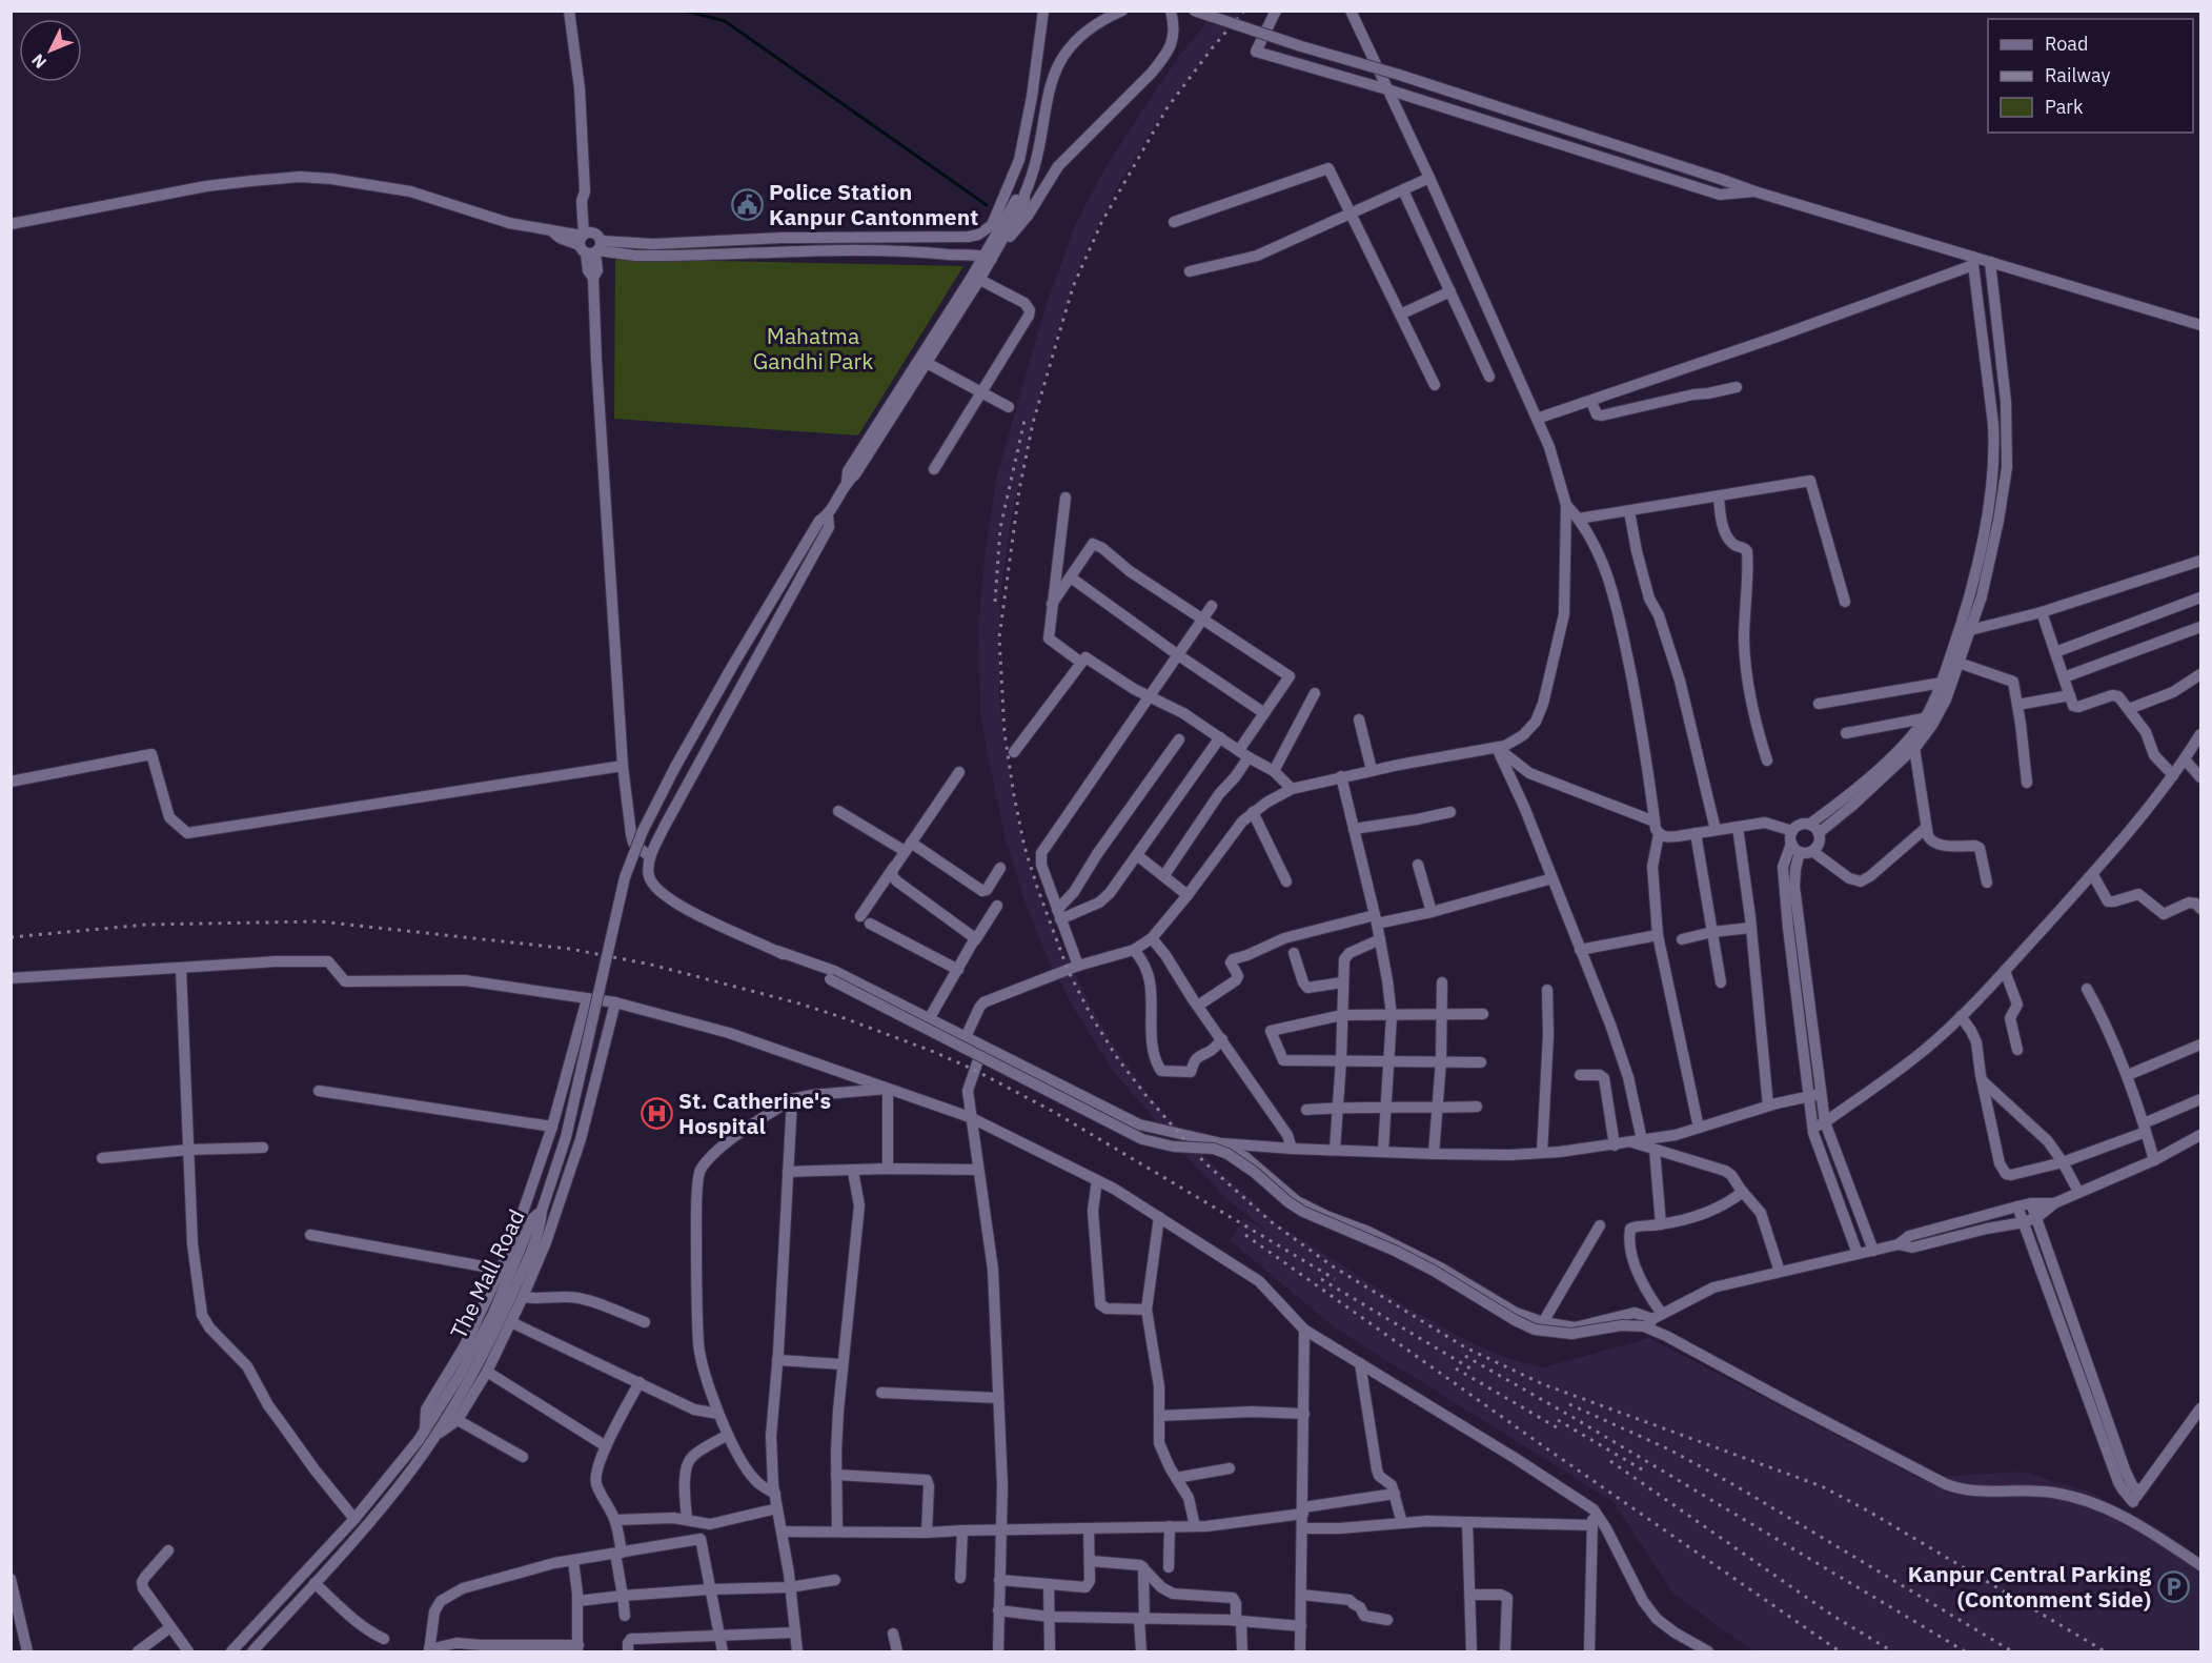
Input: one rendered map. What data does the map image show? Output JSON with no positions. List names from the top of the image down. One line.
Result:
{"streets":{"street":["The Mall Road"]},"parks":["Mahatma Gandhi Park"],"places":{"public building":["Police Station Kanpur Cantonment"],"hospital":["St. Catherine's Hospital"],"parking":["Kanpur Central Parking (Contonment Side)"]},"legend":["Road","Railway","Park"],"north":"bottom left"}
